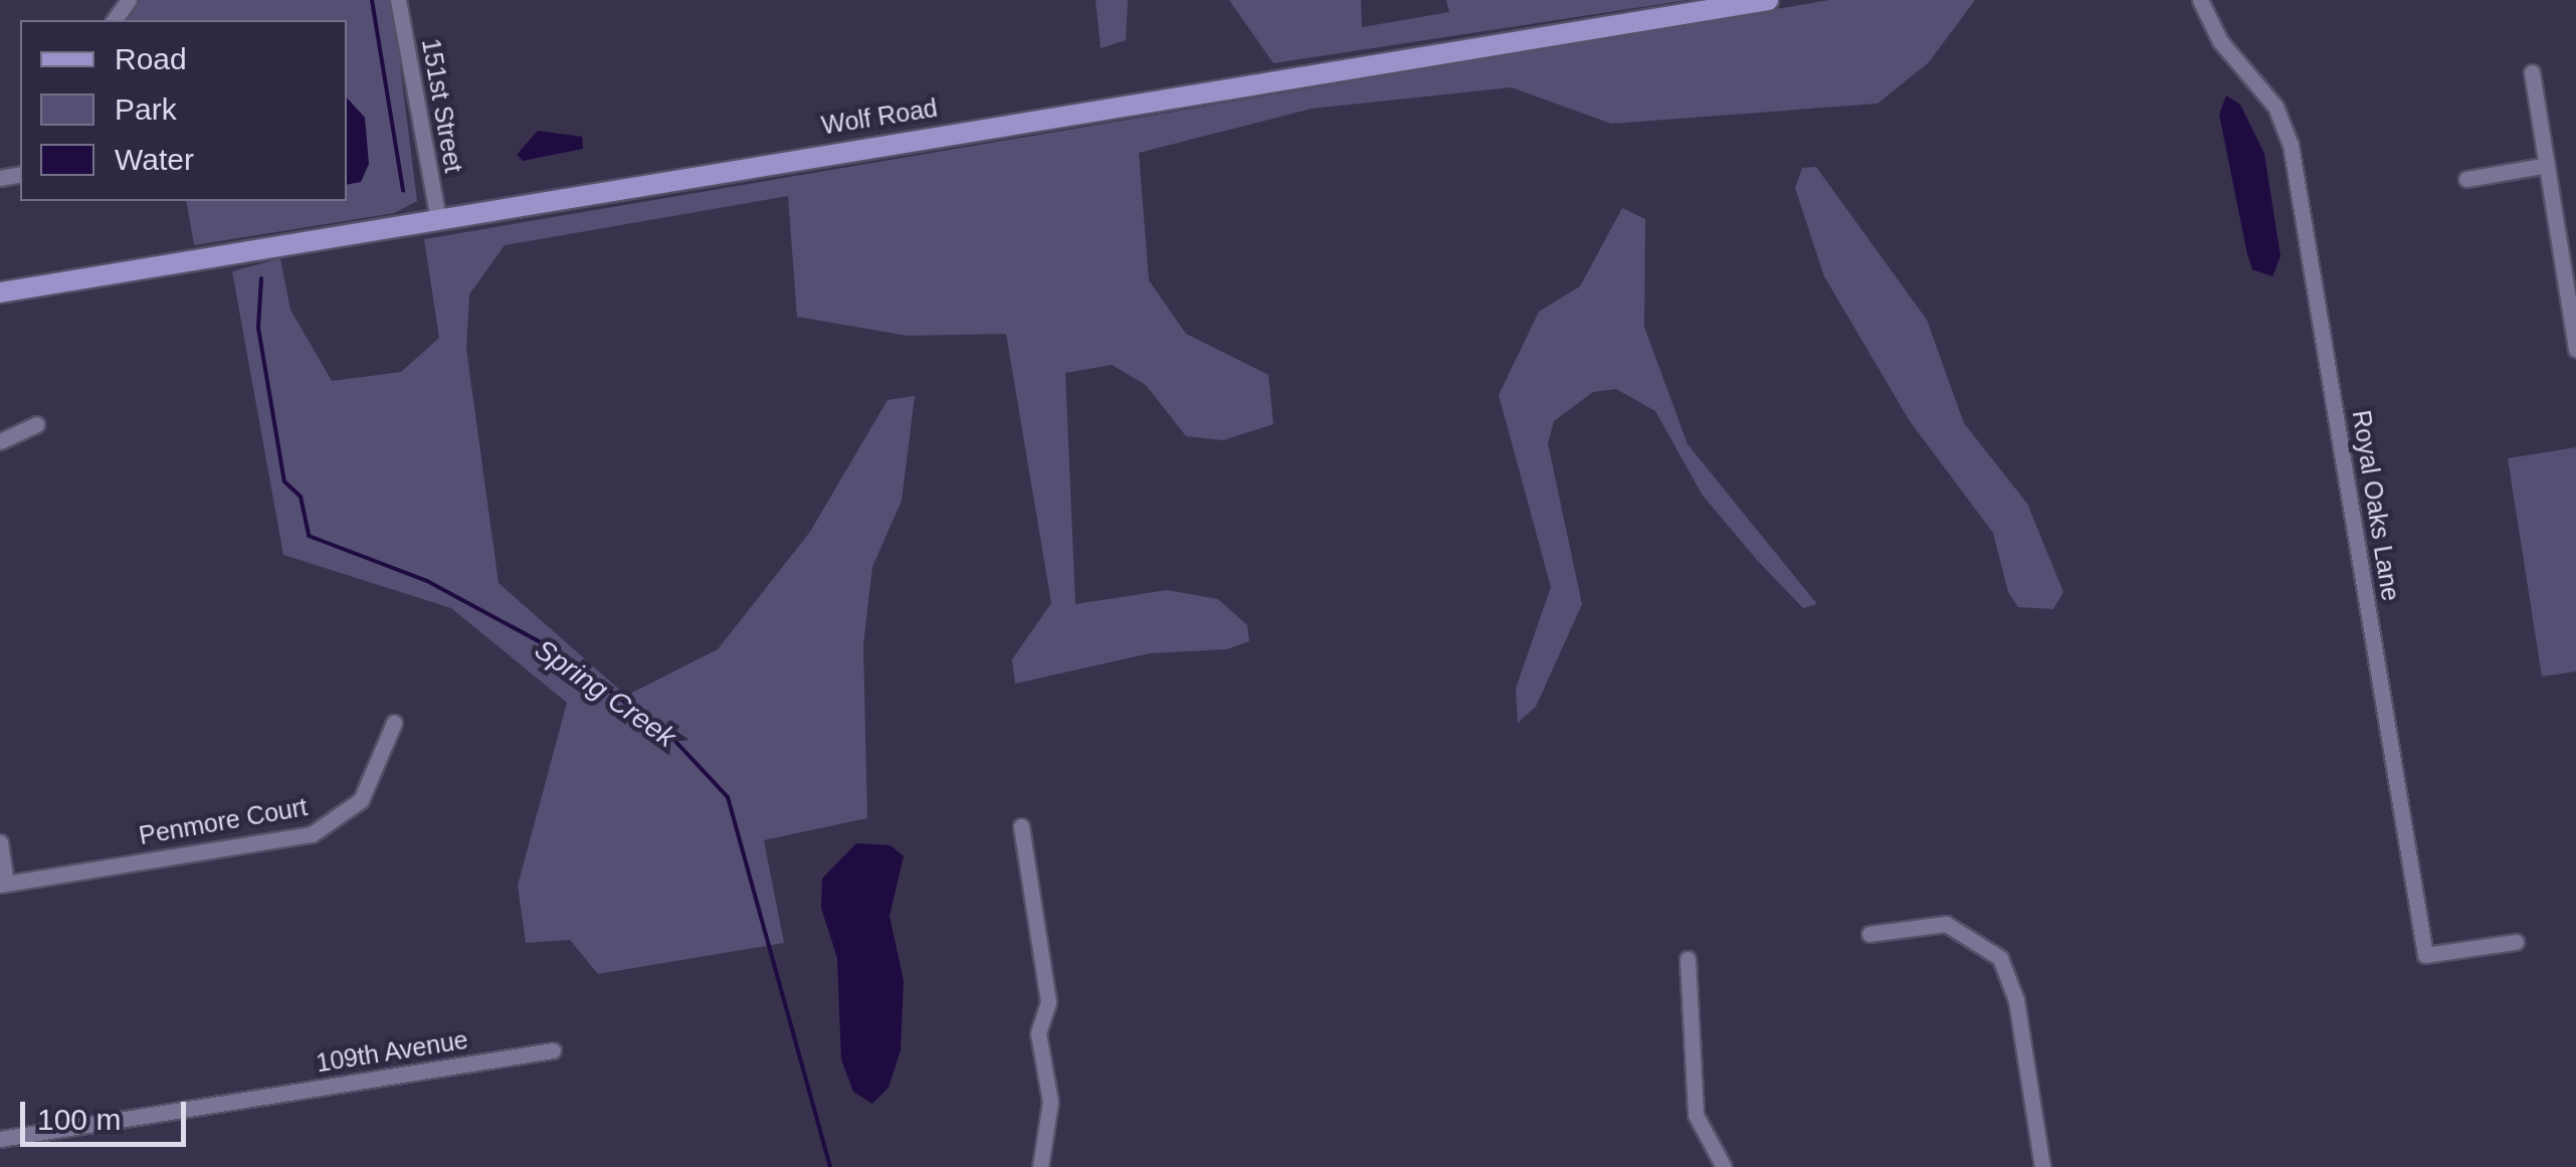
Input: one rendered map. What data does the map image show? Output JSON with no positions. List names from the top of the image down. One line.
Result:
{"streets":{"main road":["Wolf Road"],"street":["151st Street","Royal Oaks Lane","Penmore Court","109th Avenue"]},"crossings":[["151st Street","Wolf Road"]],"water":["Spring Creek"],"legend":["Road","Park","Water"],"scale_bar":"100 m"}
